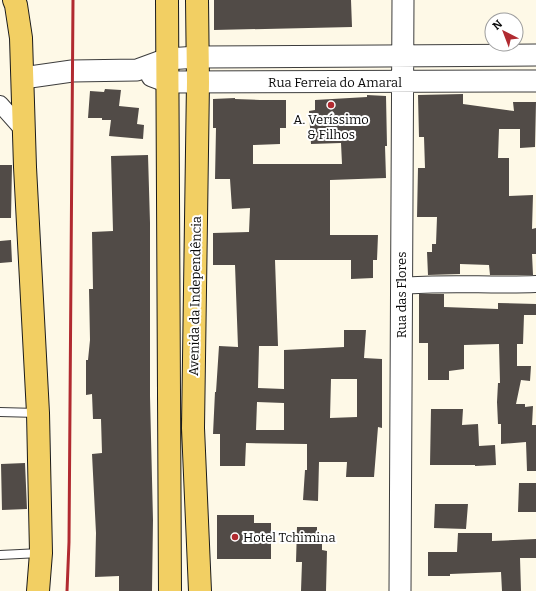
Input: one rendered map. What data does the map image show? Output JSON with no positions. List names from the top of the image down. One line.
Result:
{"streets":{"main road":["Avenida da Independência"],"street":["Rua Ferreia do Amaral","Rua das Flores"]},"crossings":[["Rua Ferreia do Amaral","Rua das Flores"],["Rua Ferreia do Amaral","Avenida da Independência"]],"places":["A. Veríssimo & Filhos","Hotel Tchimina"],"north":"top left"}
